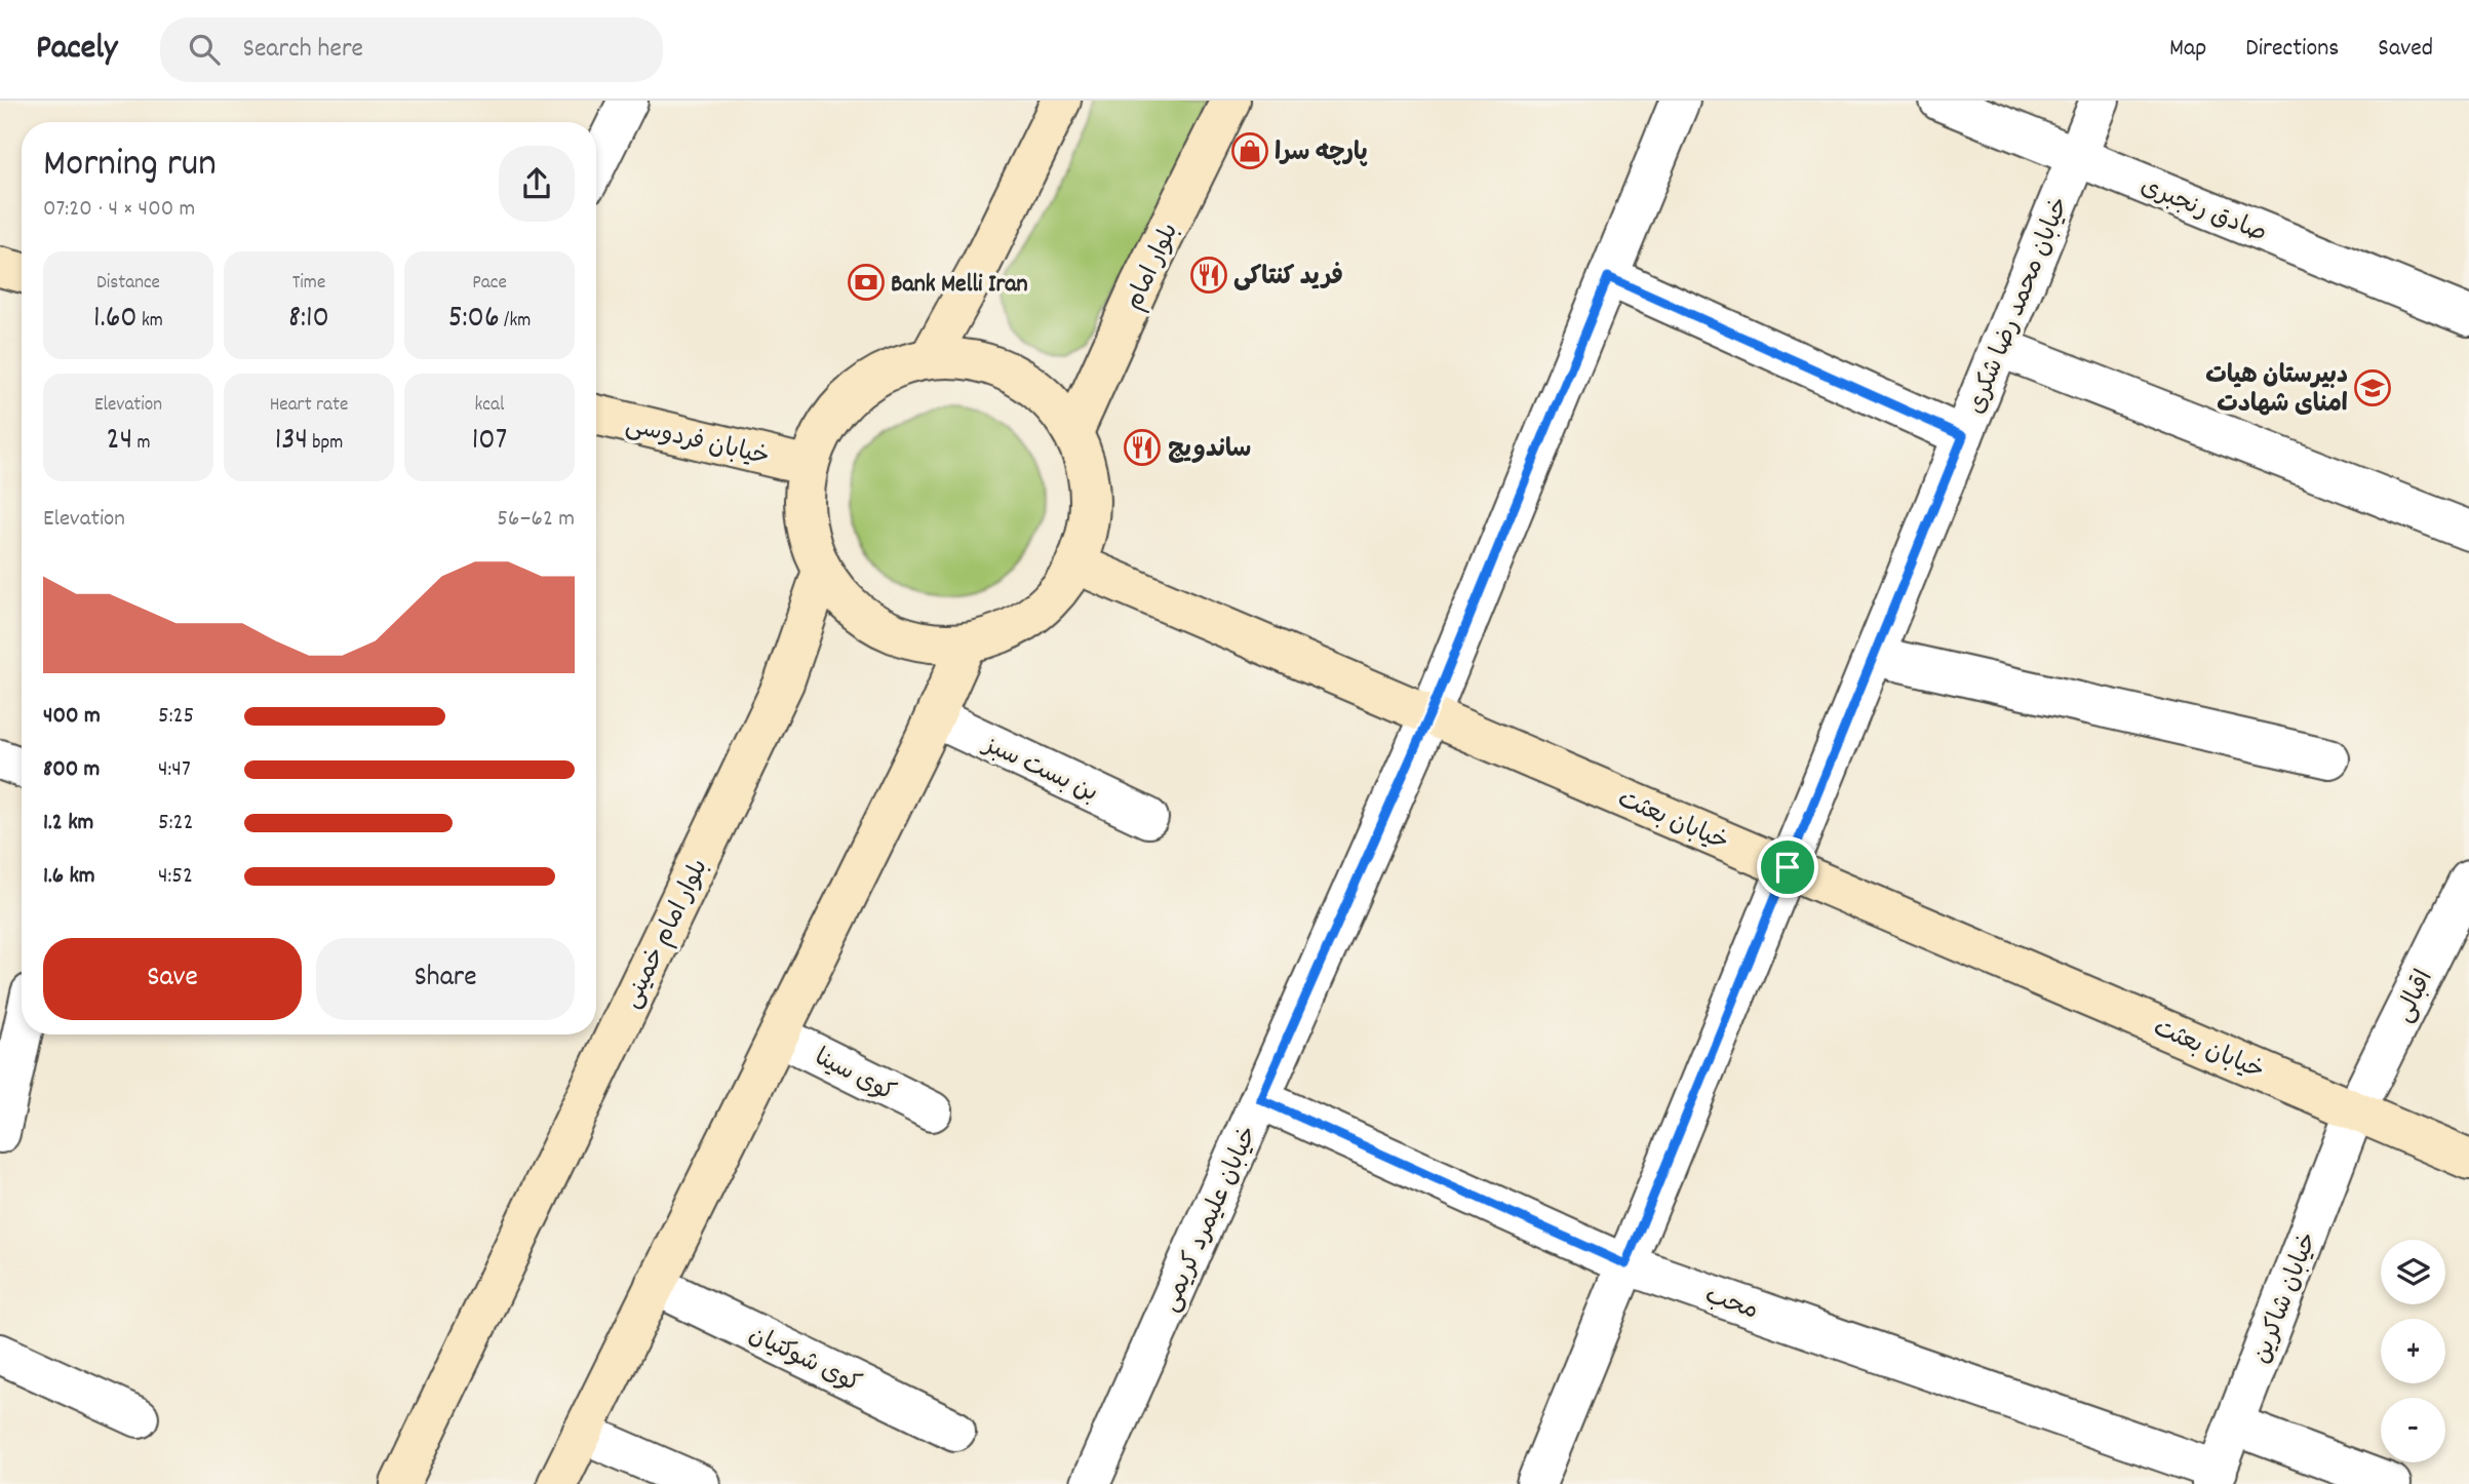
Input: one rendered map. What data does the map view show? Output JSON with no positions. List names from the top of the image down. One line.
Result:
{"streets":{"main road":["بلوار امام","خیابان فردوسی","خیابان بعثت","بلوار امام خمینی"],"street":["صادق رنجبری","خیابان محمد رضا شکری","بن بست سبز","اقبالی","کوی سینا","خیابان علیمرد کریمی","خیابان شاکرین","محب","کوی شوکتیان"]},"crossings":[["صادق رنجبری","خیابان محمد رضا شکری"],["خیابان محمد رضا شکری","خیابان بعثت"],["خیابان محمد رضا شکری","محب"],["خیابان بعثت","اقبالی"],["خیابان بعثت","خیابان علیمرد کریمی"],["خیابان بعثت","خیابان شاکرین"],["اقبالی","خیابان شاکرین"],["خیابان علیمرد کریمی","محب"],["خیابان شاکرین","محب"]],"places":{"shop":["پارچه سرا"],"restaurant":["فرید کنتاکی","ساندویچ"],"bank":["Bank Melli Iran"],"school or university":["دبیرستان هیات امنای شهادت"]},"page":{"header":"Pacely","search":"Search here","nav":["Map","Directions","Saved"],"heading":["Morning run","07:20 · 4 × 400 m"],"stats":[["Distance","1.60 km"],["Time","8:10"],["Pace","5:06 /km"],["Elevation","24 m"],["Heart rate","134 bpm"],["kcal","107"]],"chart":["Elevation","56–62 m"],"list":[{"name":"400 m","note":"5:25"},{"name":"800 m","note":"4:47"},{"name":"1.2 km","note":"5:22"},{"name":"1.6 km","note":"4:52"}],"buttons":["Save","Share"],"map_buttons":["+","−"]}}
